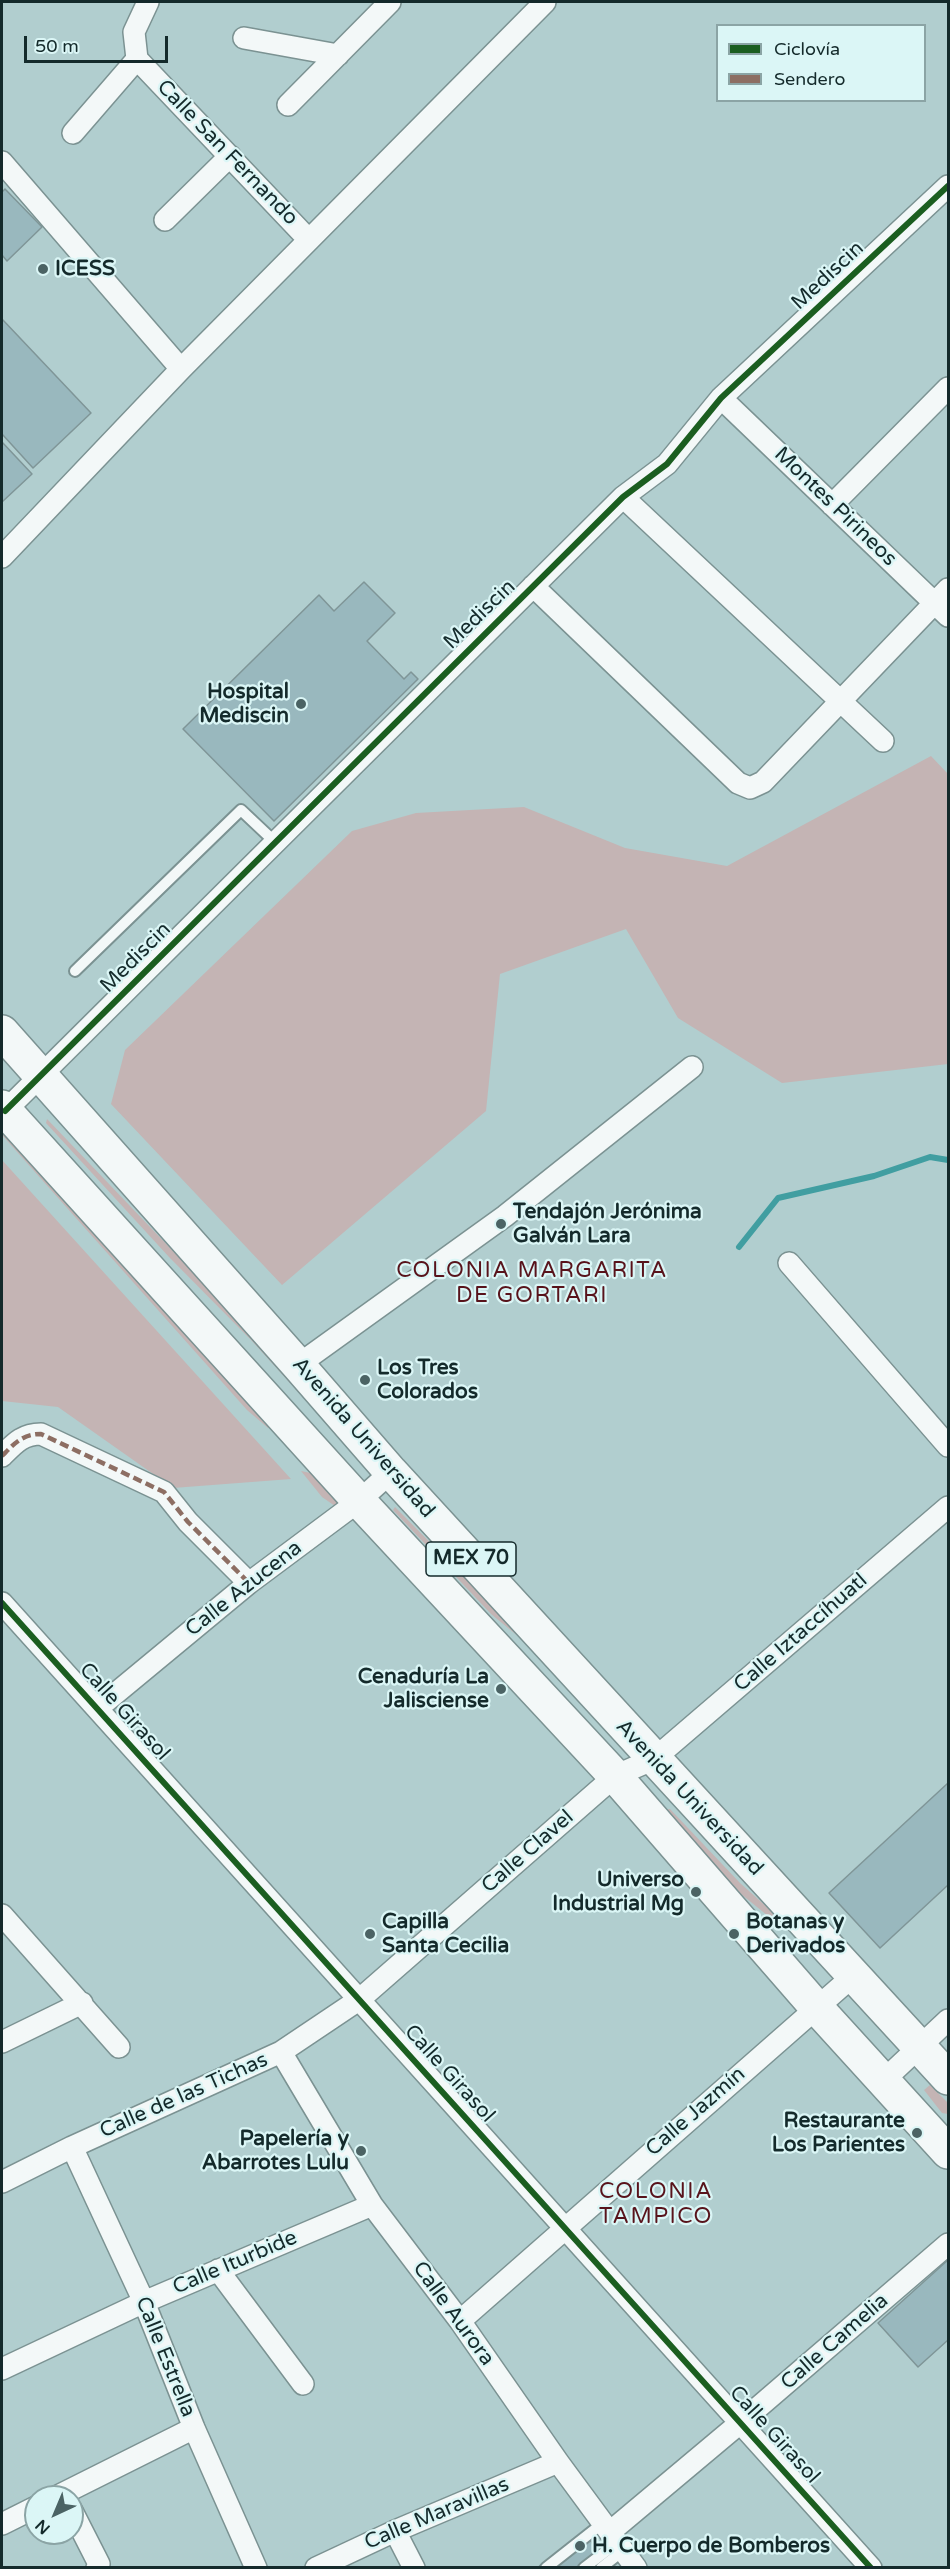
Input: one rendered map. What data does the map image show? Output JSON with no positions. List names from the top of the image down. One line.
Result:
{"streets":{"main road":["Avenida Universidad","MEX 70"],"street":["Calle San Fernando","Mediscin","Montes Pirineos","Calle Azucena","Calle Iztaccíhuatl","Calle Girasol","Calle Clavel","Calle de las Tichas","Calle Jazmín","Calle Iturbide","Calle Aurora","Calle Camelia","Calle Estrella","Calle Maravillas"]},"crossings":[["Mediscin","Montes Pirineos"],["Mediscin","Avenida Universidad"],["Avenida Universidad","Calle Azucena"],["Avenida Universidad","Calle Iztaccíhuatl"],["Avenida Universidad","Calle Clavel"],["Avenida Universidad","Calle Jazmín"],["Calle Azucena","Calle Girasol"],["Calle Iztaccíhuatl","Calle Clavel"],["Calle Girasol","Calle Clavel"],["Calle Girasol","Calle de las Tichas"],["Calle Girasol","Calle Jazmín"],["Calle Girasol","Calle Camelia"],["Calle Clavel","Calle de las Tichas"],["Calle de las Tichas","Calle Aurora"],["Calle de las Tichas","Calle Estrella"],["Calle Jazmín","Calle Aurora"],["Calle Iturbide","Calle Aurora"],["Calle Iturbide","Calle Estrella"],["Calle Aurora","Calle Camelia"],["Calle Aurora","Calle Maravillas"]],"districts":["COLONIA MARGARITA DE GORTARI","COLONIA TAMPICO"],"places":["ICESS","Hospital Mediscin","Tendajón Jerónima Galván Lara","Los Tres Colorados","Cenaduría La Jalisciense","Universo Industrial Mg","Capilla Santa Cecilia","Botanas y Derivados","Restaurante Los Parientes","Papelería y Abarrotes Lulu","H. Cuerpo de Bomberos"],"legend":["Ciclovía","Sendero"],"scale_bar":"50 m","north":"bottom left"}
